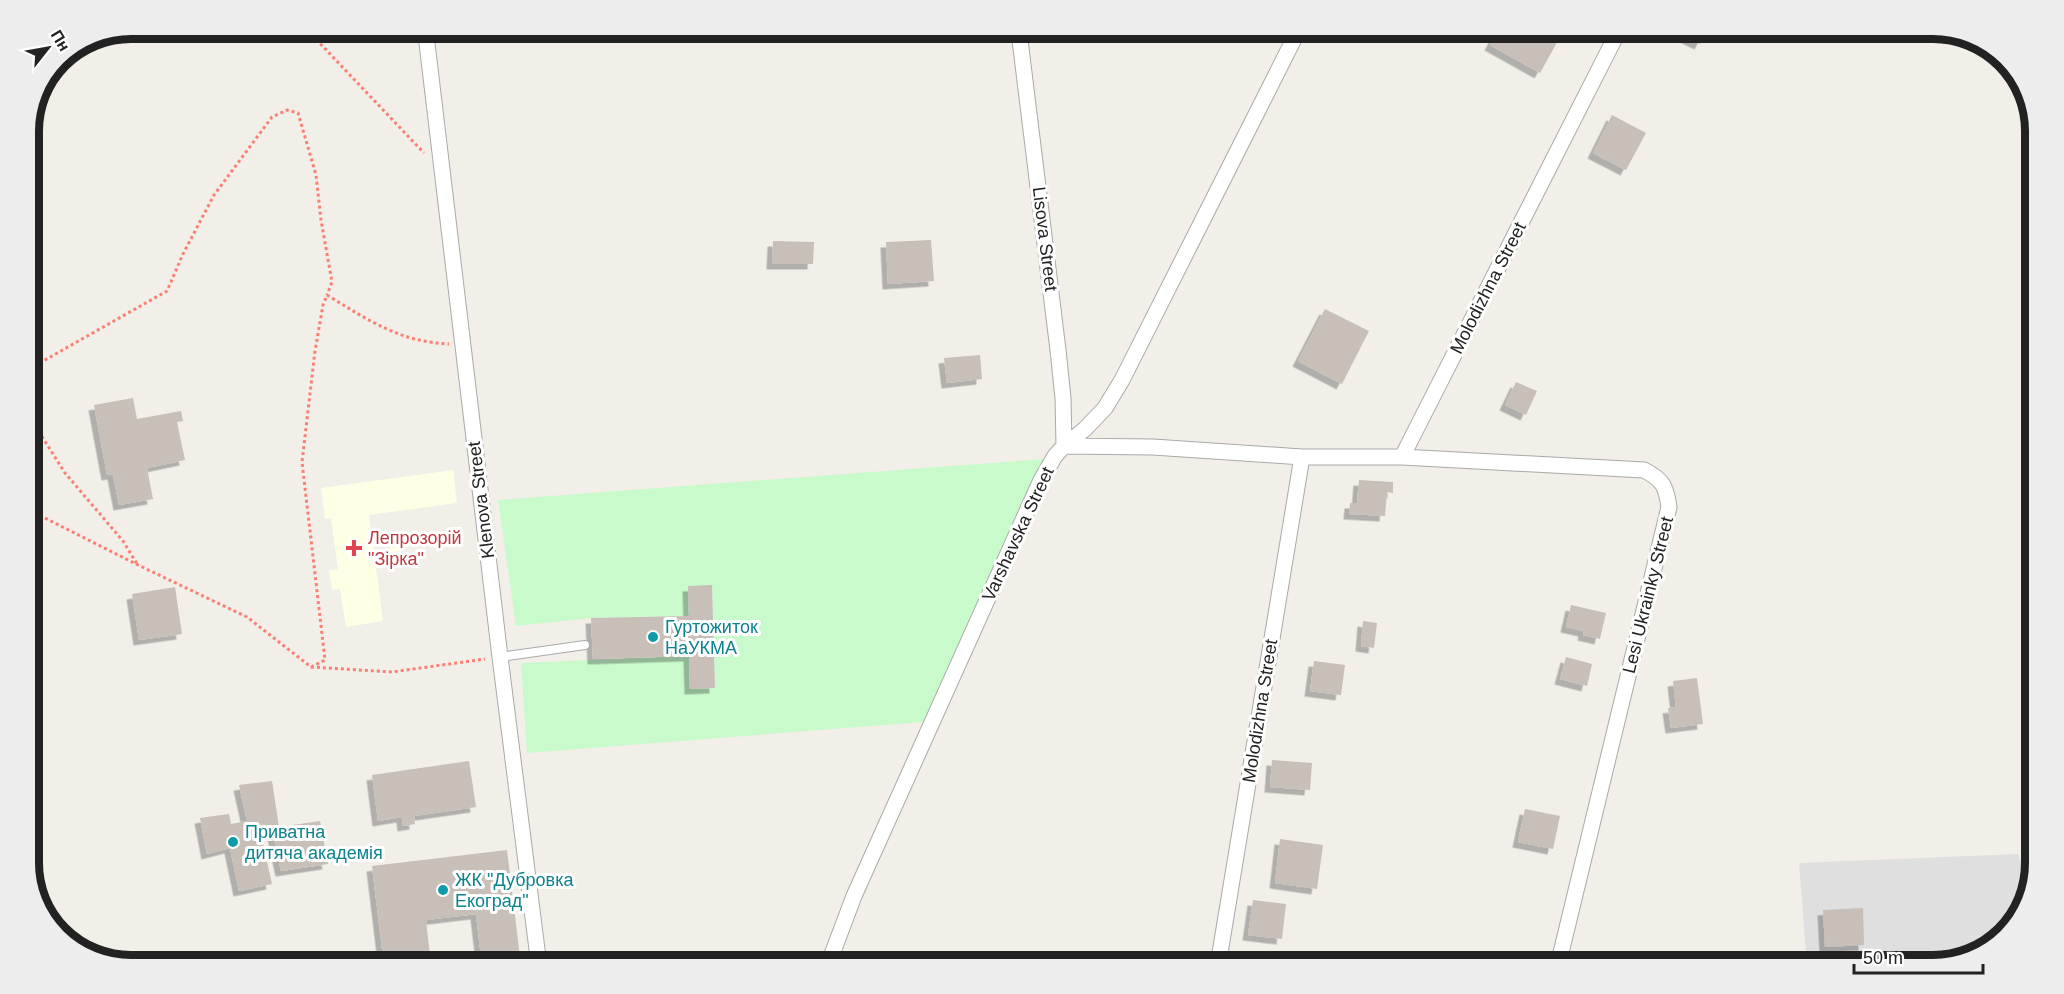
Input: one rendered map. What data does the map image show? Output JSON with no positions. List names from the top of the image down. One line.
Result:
{"streets":{"street":["Lisova Street","Molodizhna Street","Klenova Street","Varshavska Street","Lesi Ukrainky Street"]},"crossings":[["Lisova Street","Varshavska Street"],["Molodizhna Street","Lesi Ukrainky Street"]],"places":{"health":["Лепрозорій \"Зірка\""],"other":["Гуртожиток НаУКМА","Приватна дитяча академiя","ЖК \"Дубровка Екоград\""]},"scale_bar":"50 m","north":"top right"}
